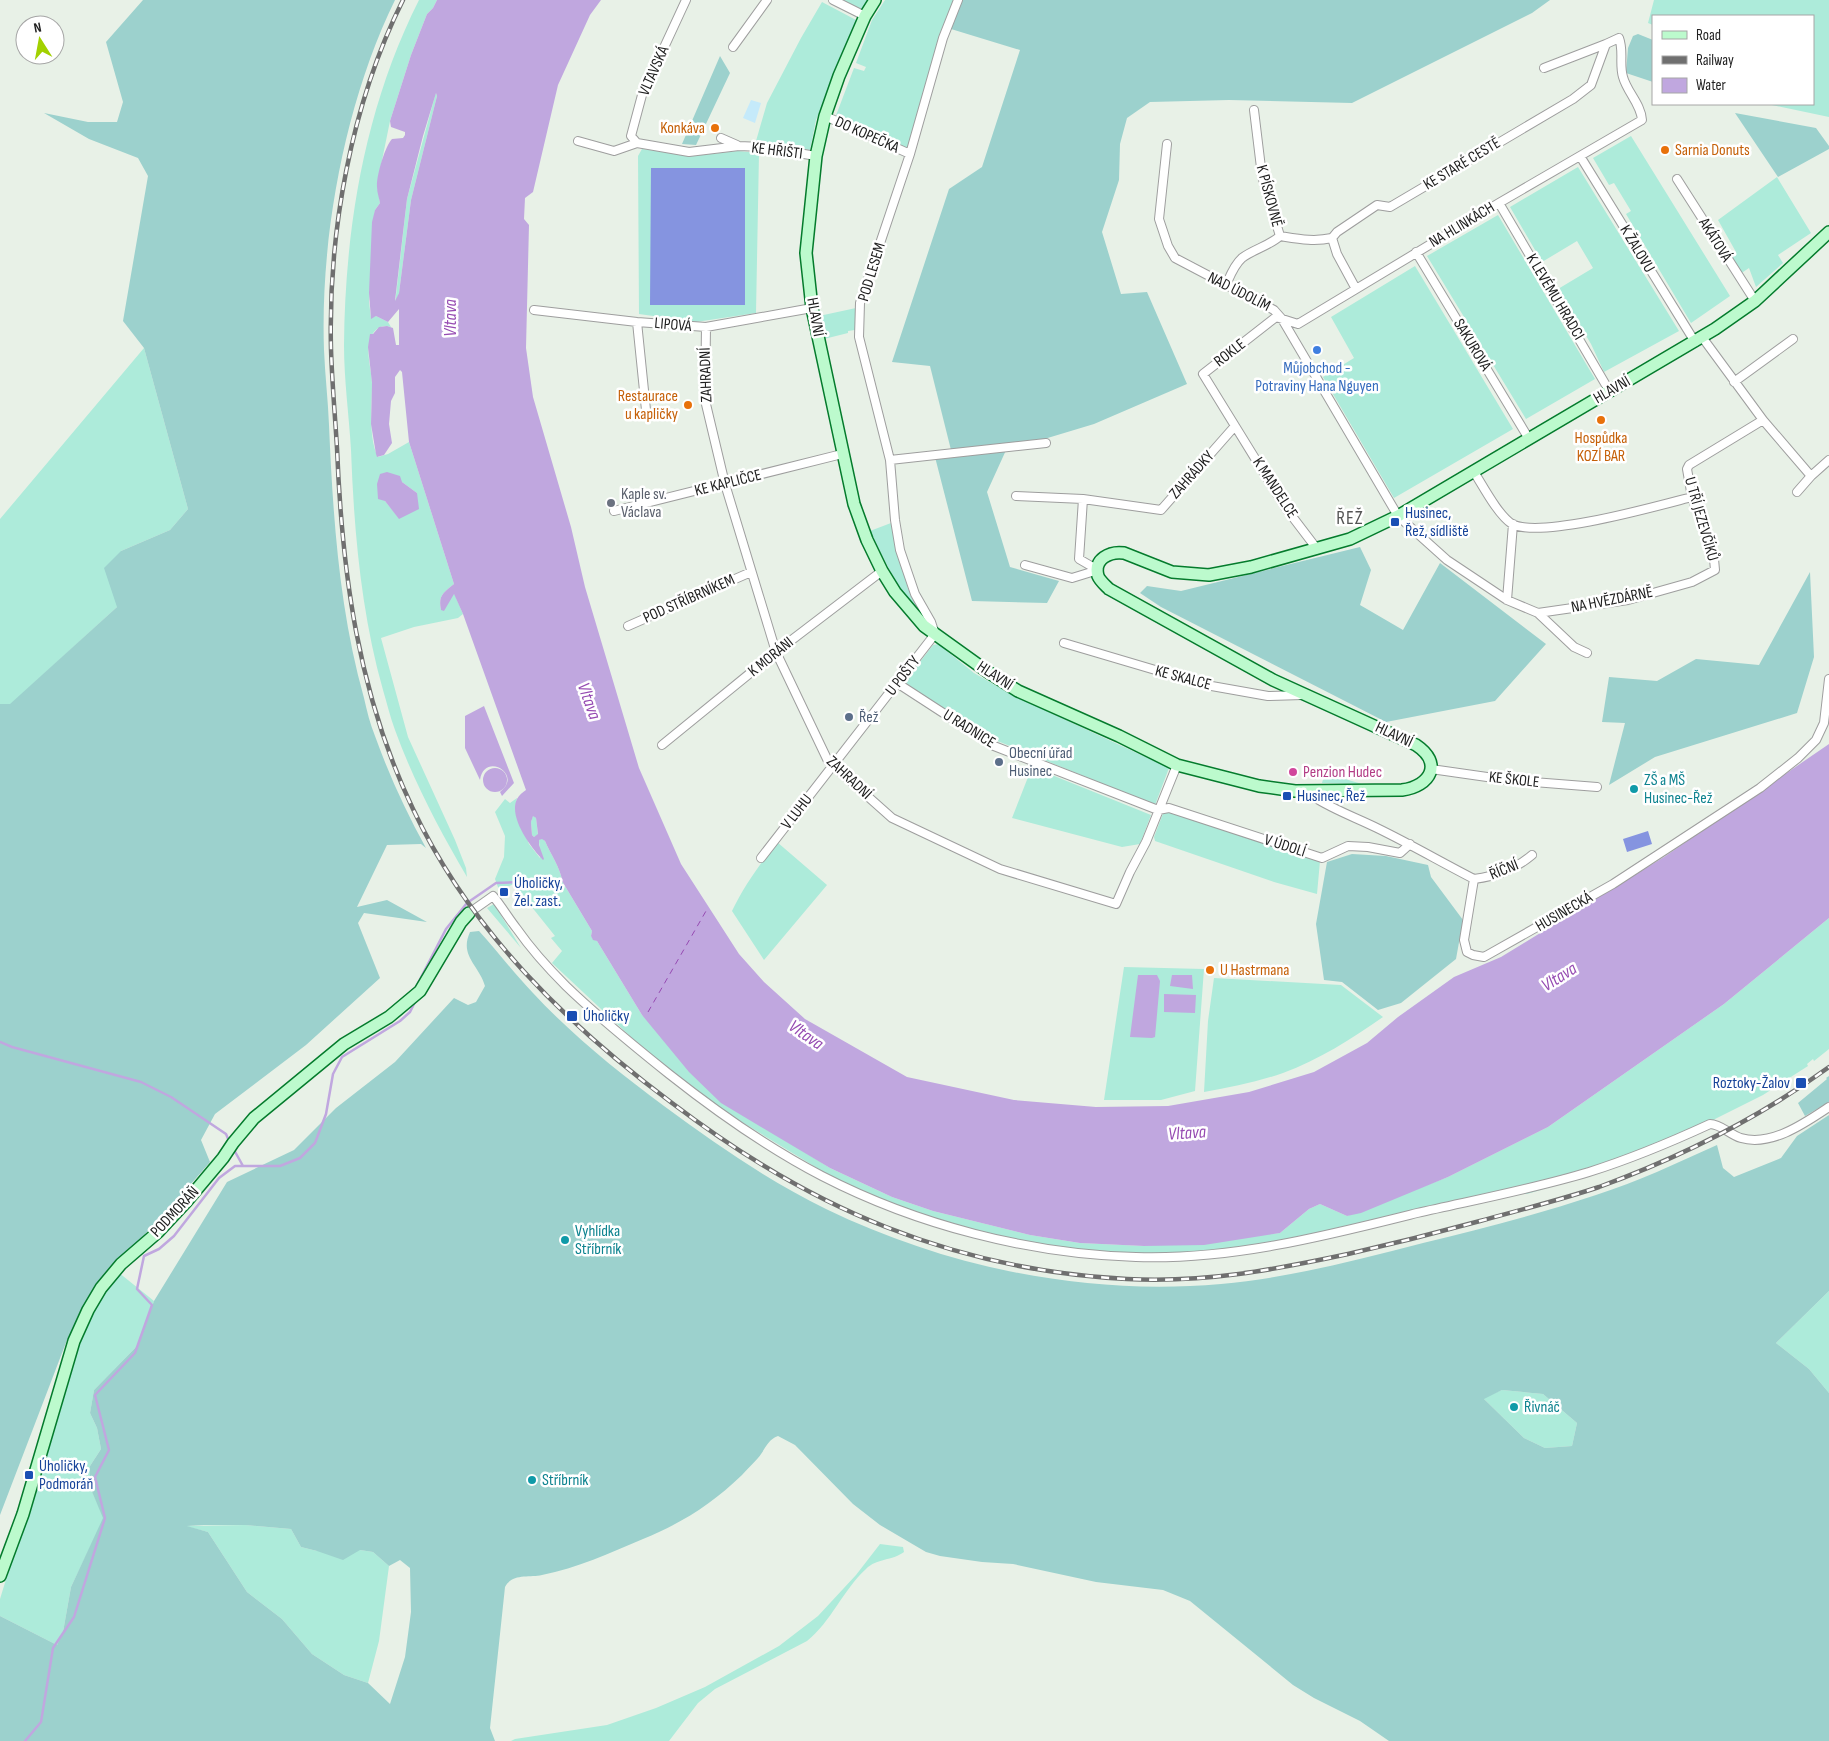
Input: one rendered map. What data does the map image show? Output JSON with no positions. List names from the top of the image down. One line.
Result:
{"streets":{"street":["VLTAVSKÁ","DO KOPEČKA","KE HŘIŠTI","KE STARÉ CESTĚ","K PÍSKOVNĚ","NA HLINKÁCH","AKÁTOVÁ","K ŽALOVU","POD LESEM","NAD ÚDOLÍM","K LEVÉMU HRADCI","HLAVNÍ","LIPOVÁ","SAKUROVÁ","ROKLE","ZAHRADNÍ","ZAHRÁDKY","KE KAPLIČCE","K MANDELCE","U TŘÍ JEZEVČÍKŮ","POD STŘÍBRNÍKEM","NA HVĚZDÁRNĚ","K MORÁNI","U POŠTY","KE SKALCE","U RADNICE","KE ŠKOLE","V LUHU","V ÚDOLÍ","ŘÍČNÍ","HUSINECKÁ","PODMORÁŇ"]},"crossings":[["VLTAVSKÁ","KE HŘIŠTI"],["DO KOPEČKA","POD LESEM"],["DO KOPEČKA","HLAVNÍ"],["KE HŘIŠTI","HLAVNÍ"],["KE STARÉ CESTĚ","NA HLINKÁCH"],["K PÍSKOVNĚ","NAD ÚDOLÍM"],["NA HLINKÁCH","K ŽALOVU"],["NA HLINKÁCH","NAD ÚDOLÍM"],["NA HLINKÁCH","K LEVÉMU HRADCI"],["NA HLINKÁCH","SAKUROVÁ"],["NA HLINKÁCH","ROKLE"],["AKÁTOVÁ","HLAVNÍ"],["K ŽALOVU","HLAVNÍ"],["POD LESEM","HLAVNÍ"],["POD LESEM","U POŠTY"],["NAD ÚDOLÍM","HLAVNÍ"],["NAD ÚDOLÍM","ROKLE"],["K LEVÉMU HRADCI","HLAVNÍ"],["HLAVNÍ","LIPOVÁ"],["HLAVNÍ","SAKUROVÁ"],["HLAVNÍ","ZAHRADNÍ"],["HLAVNÍ","KE KAPLIČCE"],["HLAVNÍ","K MANDELCE"],["HLAVNÍ","K MORÁNI"],["HLAVNÍ","U POŠTY"],["HLAVNÍ","KE SKALCE"],["HLAVNÍ","KE ŠKOLE"],["LIPOVÁ","ZAHRADNÍ"],["ROKLE","ZAHRÁDKY"],["ROKLE","K MANDELCE"],["ZAHRADNÍ","KE KAPLIČCE"],["ZAHRADNÍ","POD STŘÍBRNÍKEM"],["ZAHRADNÍ","K MORÁNI"],["ZAHRADNÍ","U POŠTY"],["ZAHRADNÍ","U RADNICE"],["ZAHRADNÍ","V LUHU"],["ZAHRADNÍ","V ÚDOLÍ"],["ZAHRÁDKY","K MANDELCE"],["U TŘÍ JEZEVČÍKŮ","NA HVĚZDÁRNĚ"],["U POŠTY","U RADNICE"],["U POŠTY","V LUHU"],["U RADNICE","V ÚDOLÍ"],["ŘÍČNÍ","HUSINECKÁ"]],"districts":["ŘEŽ"],"water":["Vltava"],"places":{"other":["Konkáva","Sarnia Donuts","Můjobchod - Potraviny Hana Nguyen","Restaurace u kapličky","Hospůdka KOZÍ BAR","Kaple sv. Václava","Řež","Obecní úřad Husinec","Penzion Hudec","ZŠ a MŠ Husinec-Řež","U Hastrmana","Vyhlídka Stříbrník","Řivnáč","Stříbrník"],"transit":["Husinec, Řež, sídliště","Husinec, Řež","Úholičky, Žel. zast.","Úholičky","Roztoky-Žalov","Úholičky, Podmoráň"]},"legend":["Road","Railway","Water"],"north":"top"}
